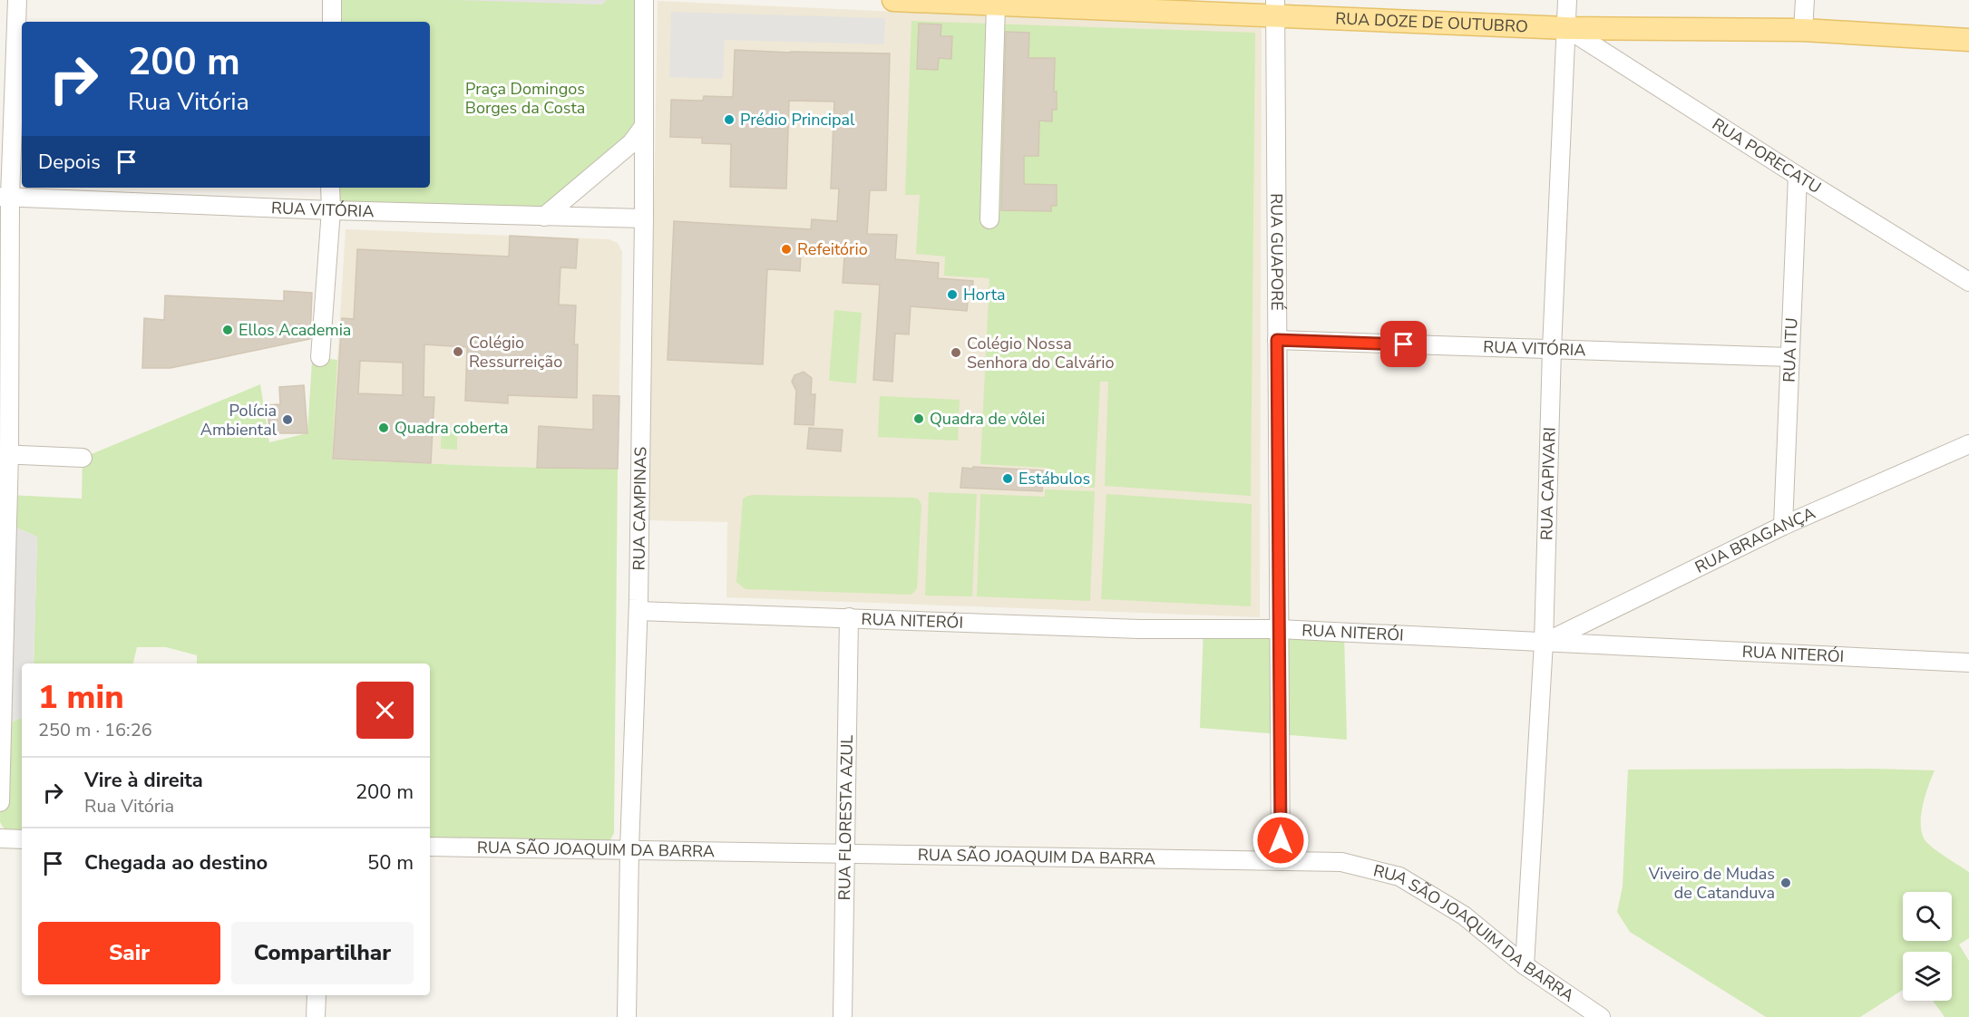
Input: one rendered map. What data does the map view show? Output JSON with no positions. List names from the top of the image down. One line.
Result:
{"streets":{"main road":["RUA DOZE DE OUTUBRO"],"street":["RUA PORECATU","RUA VITÓRIA","RUA GUAPORÉ","RUA ITU","RUA CAPIVARI","RUA CAMPINAS","RUA BRAGANÇA","RUA NITERÓI","RUA FLORESTA AZUL","RUA SÃO JOAQUIM DA BARRA"]},"crossings":[["RUA DOZE DE OUTUBRO","RUA PORECATU"],["RUA DOZE DE OUTUBRO","RUA GUAPORÉ"],["RUA DOZE DE OUTUBRO","RUA CAPIVARI"],["RUA PORECATU","RUA ITU"],["RUA PORECATU","RUA CAPIVARI"],["RUA VITÓRIA","RUA GUAPORÉ"],["RUA VITÓRIA","RUA ITU"],["RUA VITÓRIA","RUA CAPIVARI"],["RUA VITÓRIA","RUA CAMPINAS"],["RUA GUAPORÉ","RUA NITERÓI"],["RUA GUAPORÉ","RUA SÃO JOAQUIM DA BARRA"],["RUA ITU","RUA BRAGANÇA"],["RUA CAPIVARI","RUA BRAGANÇA"],["RUA CAPIVARI","RUA NITERÓI"],["RUA CAPIVARI","RUA SÃO JOAQUIM DA BARRA"],["RUA CAMPINAS","RUA NITERÓI"],["RUA CAMPINAS","RUA SÃO JOAQUIM DA BARRA"],["RUA BRAGANÇA","RUA NITERÓI"],["RUA NITERÓI","RUA FLORESTA AZUL"],["RUA FLORESTA AZUL","RUA SÃO JOAQUIM DA BARRA"]],"parks":["Praça Domingos Borges da Costa"],"places":["Prédio Principal","Refeitório","Horta","Ellos Academia","Colégio Ressurreição","Colégio Nossa Senhora do Calvário","Quadra de vôlei","Polícia Ambiental","Quadra coberta","Estábulos","Viveiro de Mudas de Catanduva"],"page":{"turn":["200 m","Rua Vitória"],"then":"Depois","heading":["1 min","250 m · 16:26"],"list":[{"name":"Vire à direita","note":"Rua Vitória","value":"200 m"},{"name":"Chegada ao destino","value":"50 m"}],"buttons":["Sair","Compartilhar"]}}
